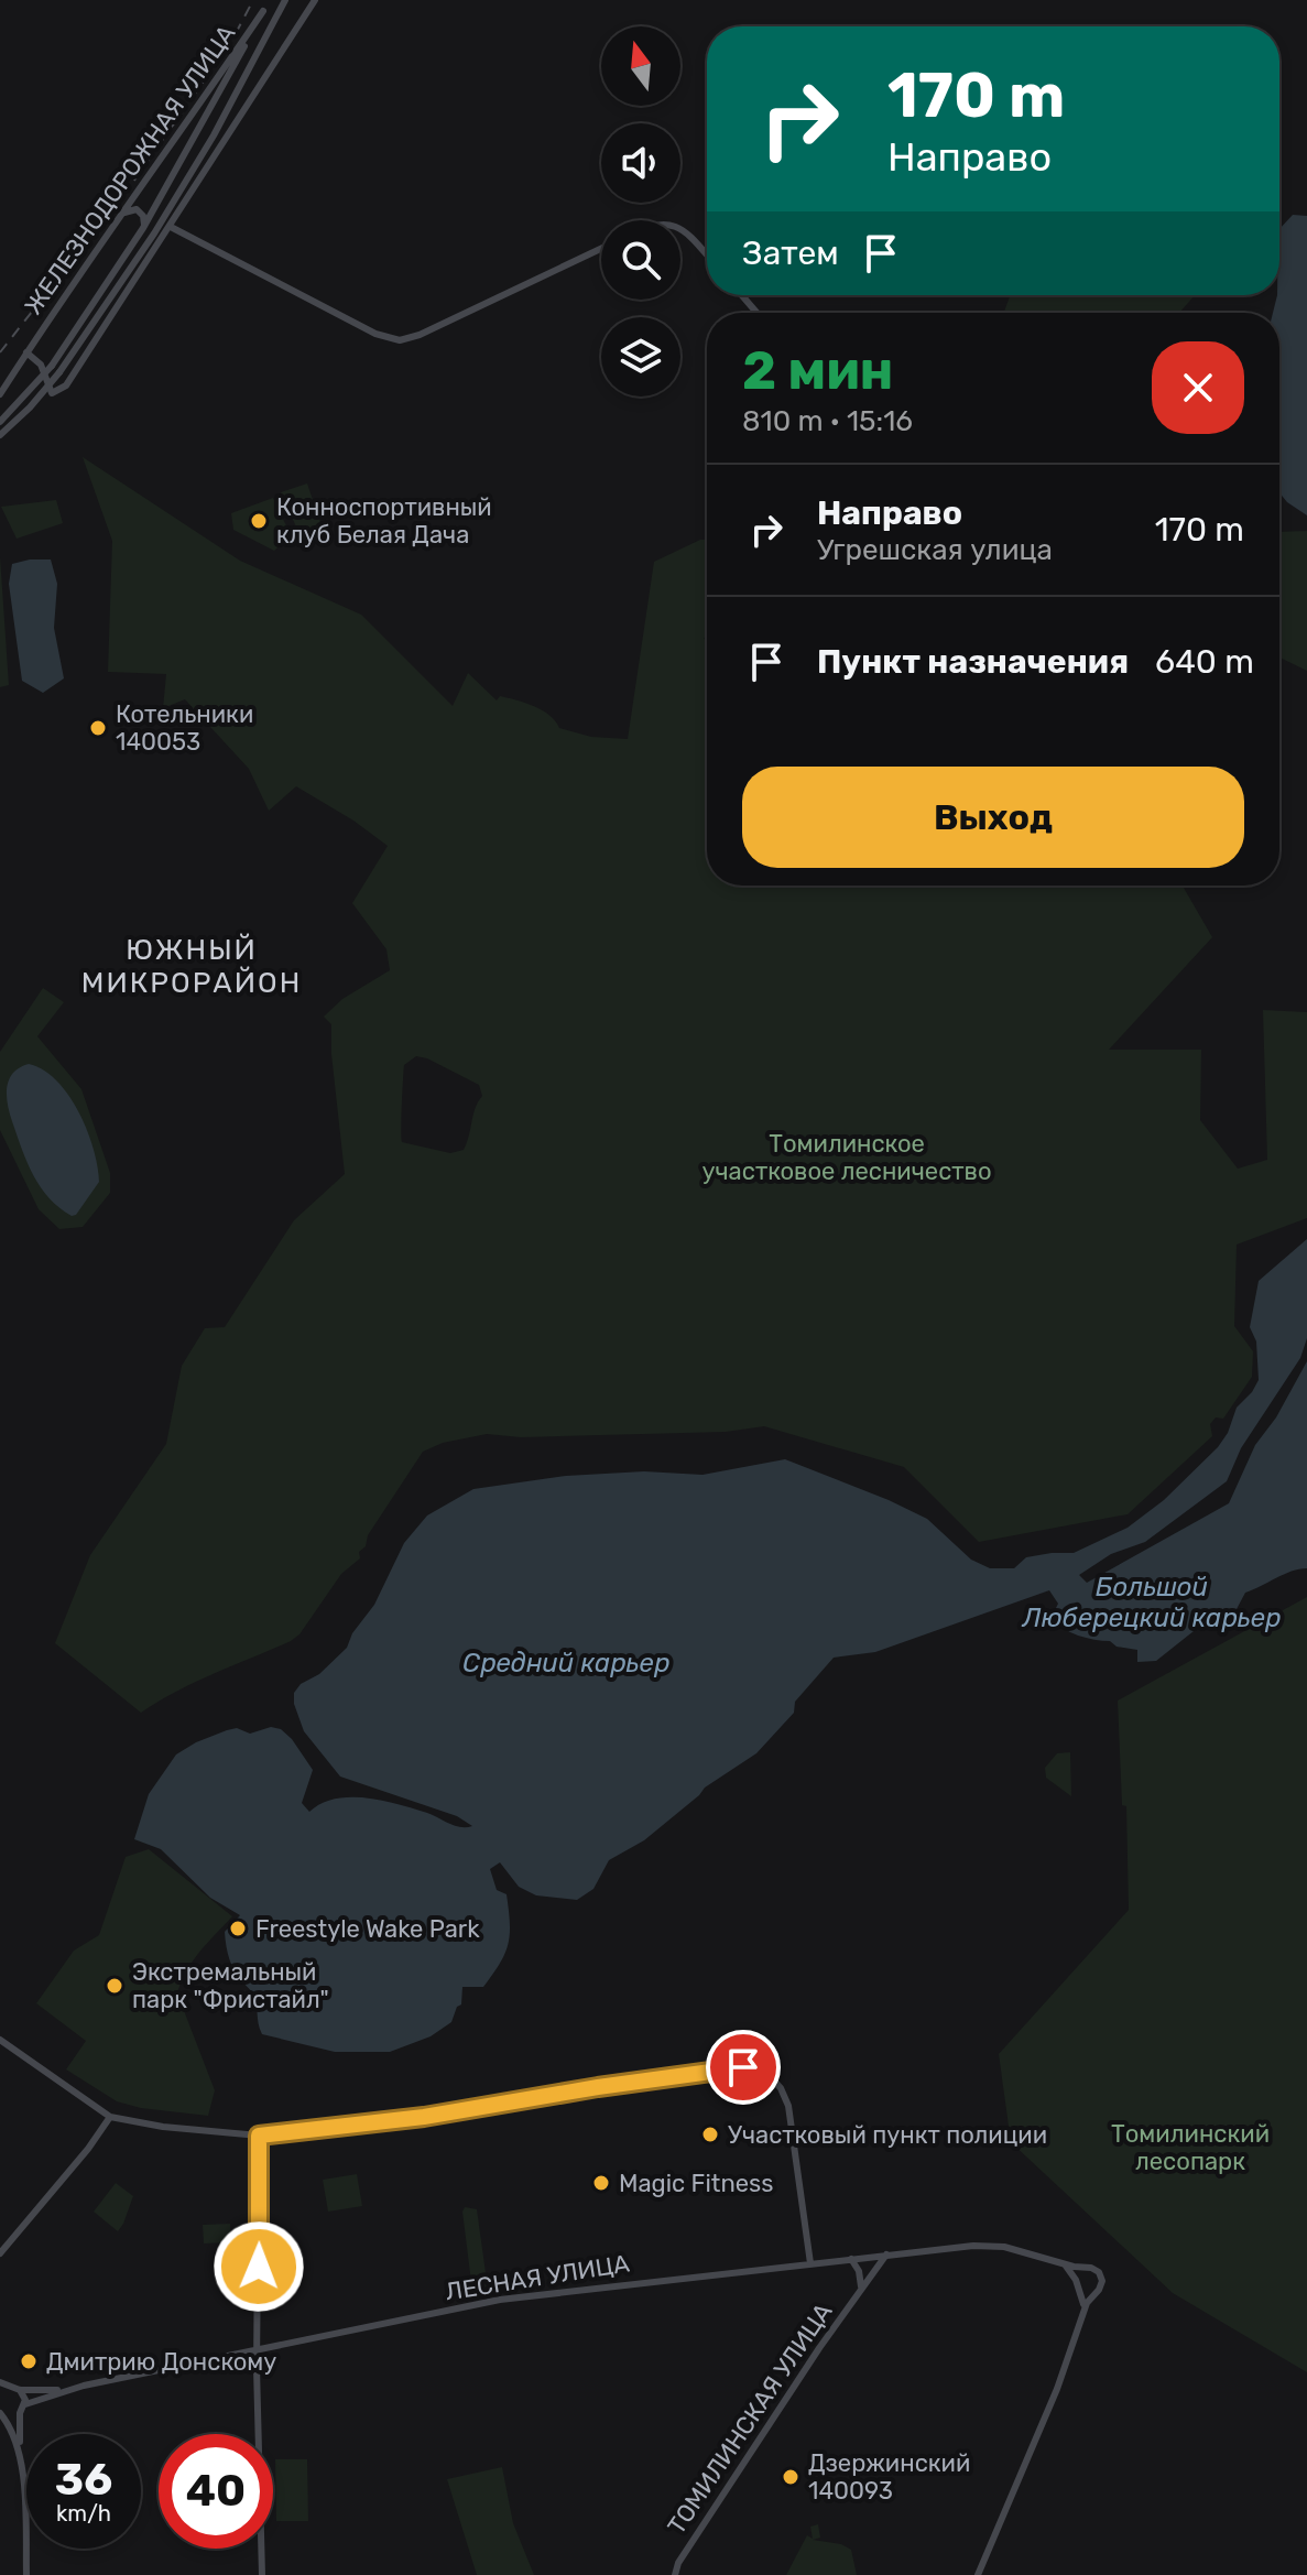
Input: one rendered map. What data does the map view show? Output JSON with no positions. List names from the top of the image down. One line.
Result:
{"streets":{"street":["ЖЕЛЕЗНОДОРОЖНАЯ УЛИЦА","ЛЕСНАЯ УЛИЦА","ТОМИЛИНСКАЯ УЛИЦА"]},"crossings":[["ЛЕСНАЯ УЛИЦА","ТОМИЛИНСКАЯ УЛИЦА"]],"districts":["ЮЖНЫЙ МИКРОРАЙОН"],"water":["Большой Люберецкий карьер","Средний карьер"],"parks":["Томилинское участковое лесничество","Томилинский лесопарк"],"places":["Конноспортивный клуб Белая Дача","Котельники 140053","Freestyle Wake Park","Экстремальный парк \"Фристайл\"","Участковый пункт полиции","Magic Fitness","Дмитрию Донскому","Дзержинский 140093"],"north":"top","page":{"turn":["170 m","Направо"],"then":"Затем","heading":["2 мин","810 m · 15:16"],"list":[{"name":"Направо","note":"Угрешская улица","value":"170 m"},{"name":"Пункт назначения","value":"640 m"}],"buttons":"Выход","speed":"36 km/h","limit":"40"}}
